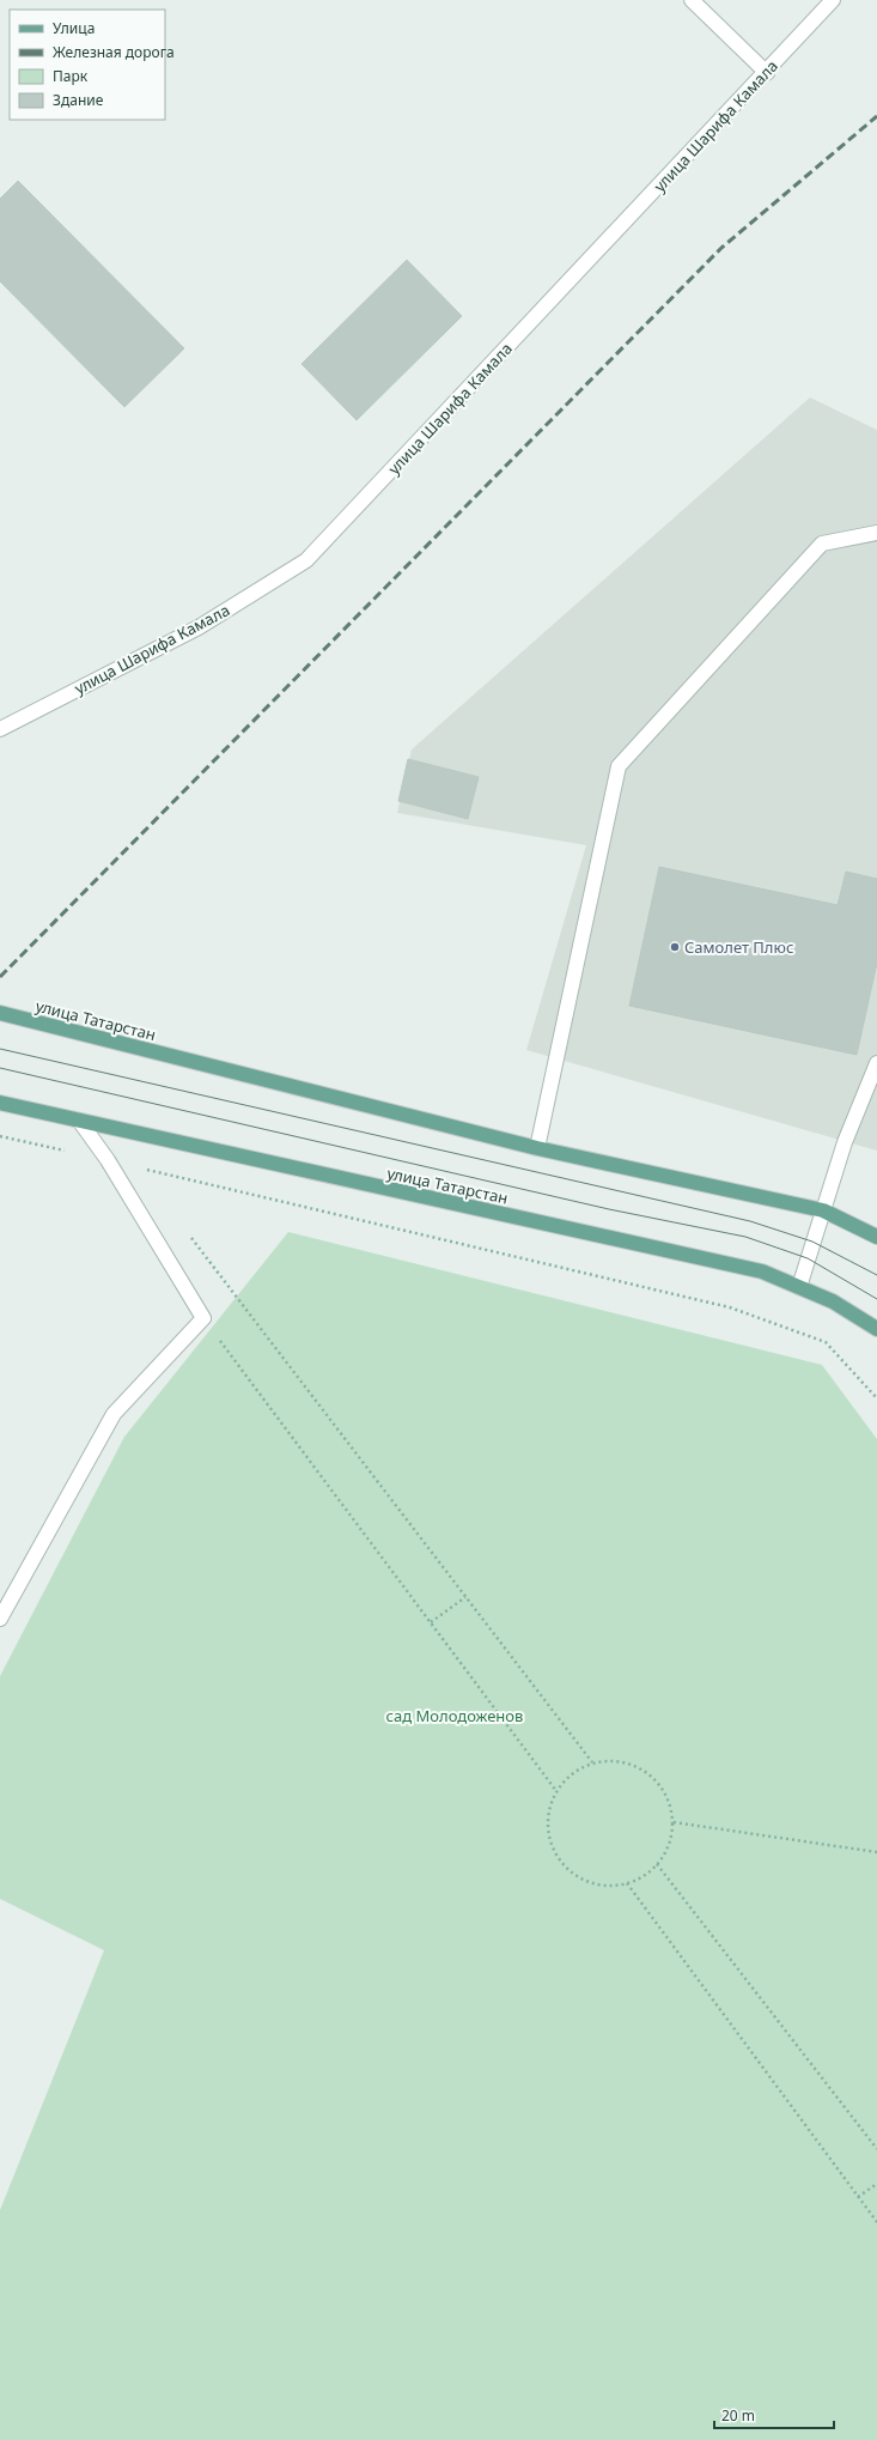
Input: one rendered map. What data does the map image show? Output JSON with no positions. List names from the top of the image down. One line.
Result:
{"streets":{"main road":["улица Татарстан"],"street":["улица Шарифа Камала"]},"parks":["сад Молодоженов"],"places":["Самолет Плюс"],"legend":["Улица","Железная дорога","Парк","Здание"],"scale_bar":"20 m"}
